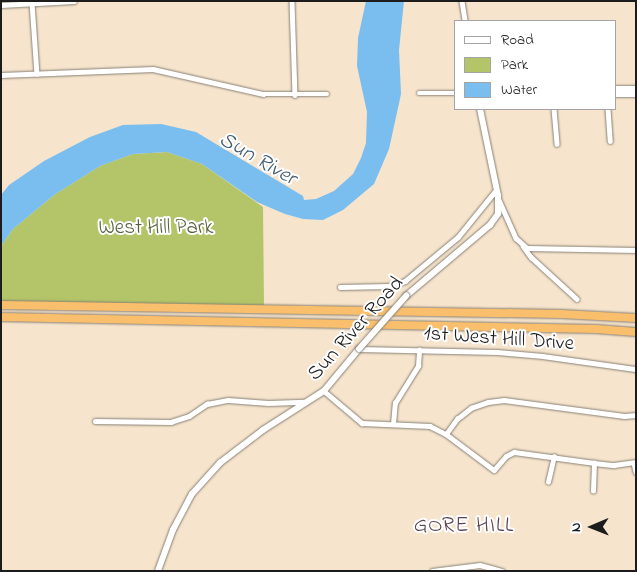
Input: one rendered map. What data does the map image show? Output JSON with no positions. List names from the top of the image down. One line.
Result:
{"streets":{"street":["Sun River Road","1st West Hill Drive"]},"crossings":[["Sun River Road","1st West Hill Drive"]],"districts":["GORE HILL"],"water":["Sun River"],"parks":["West Hill Park"],"legend":["Road","Park","Water"],"north":"left"}
